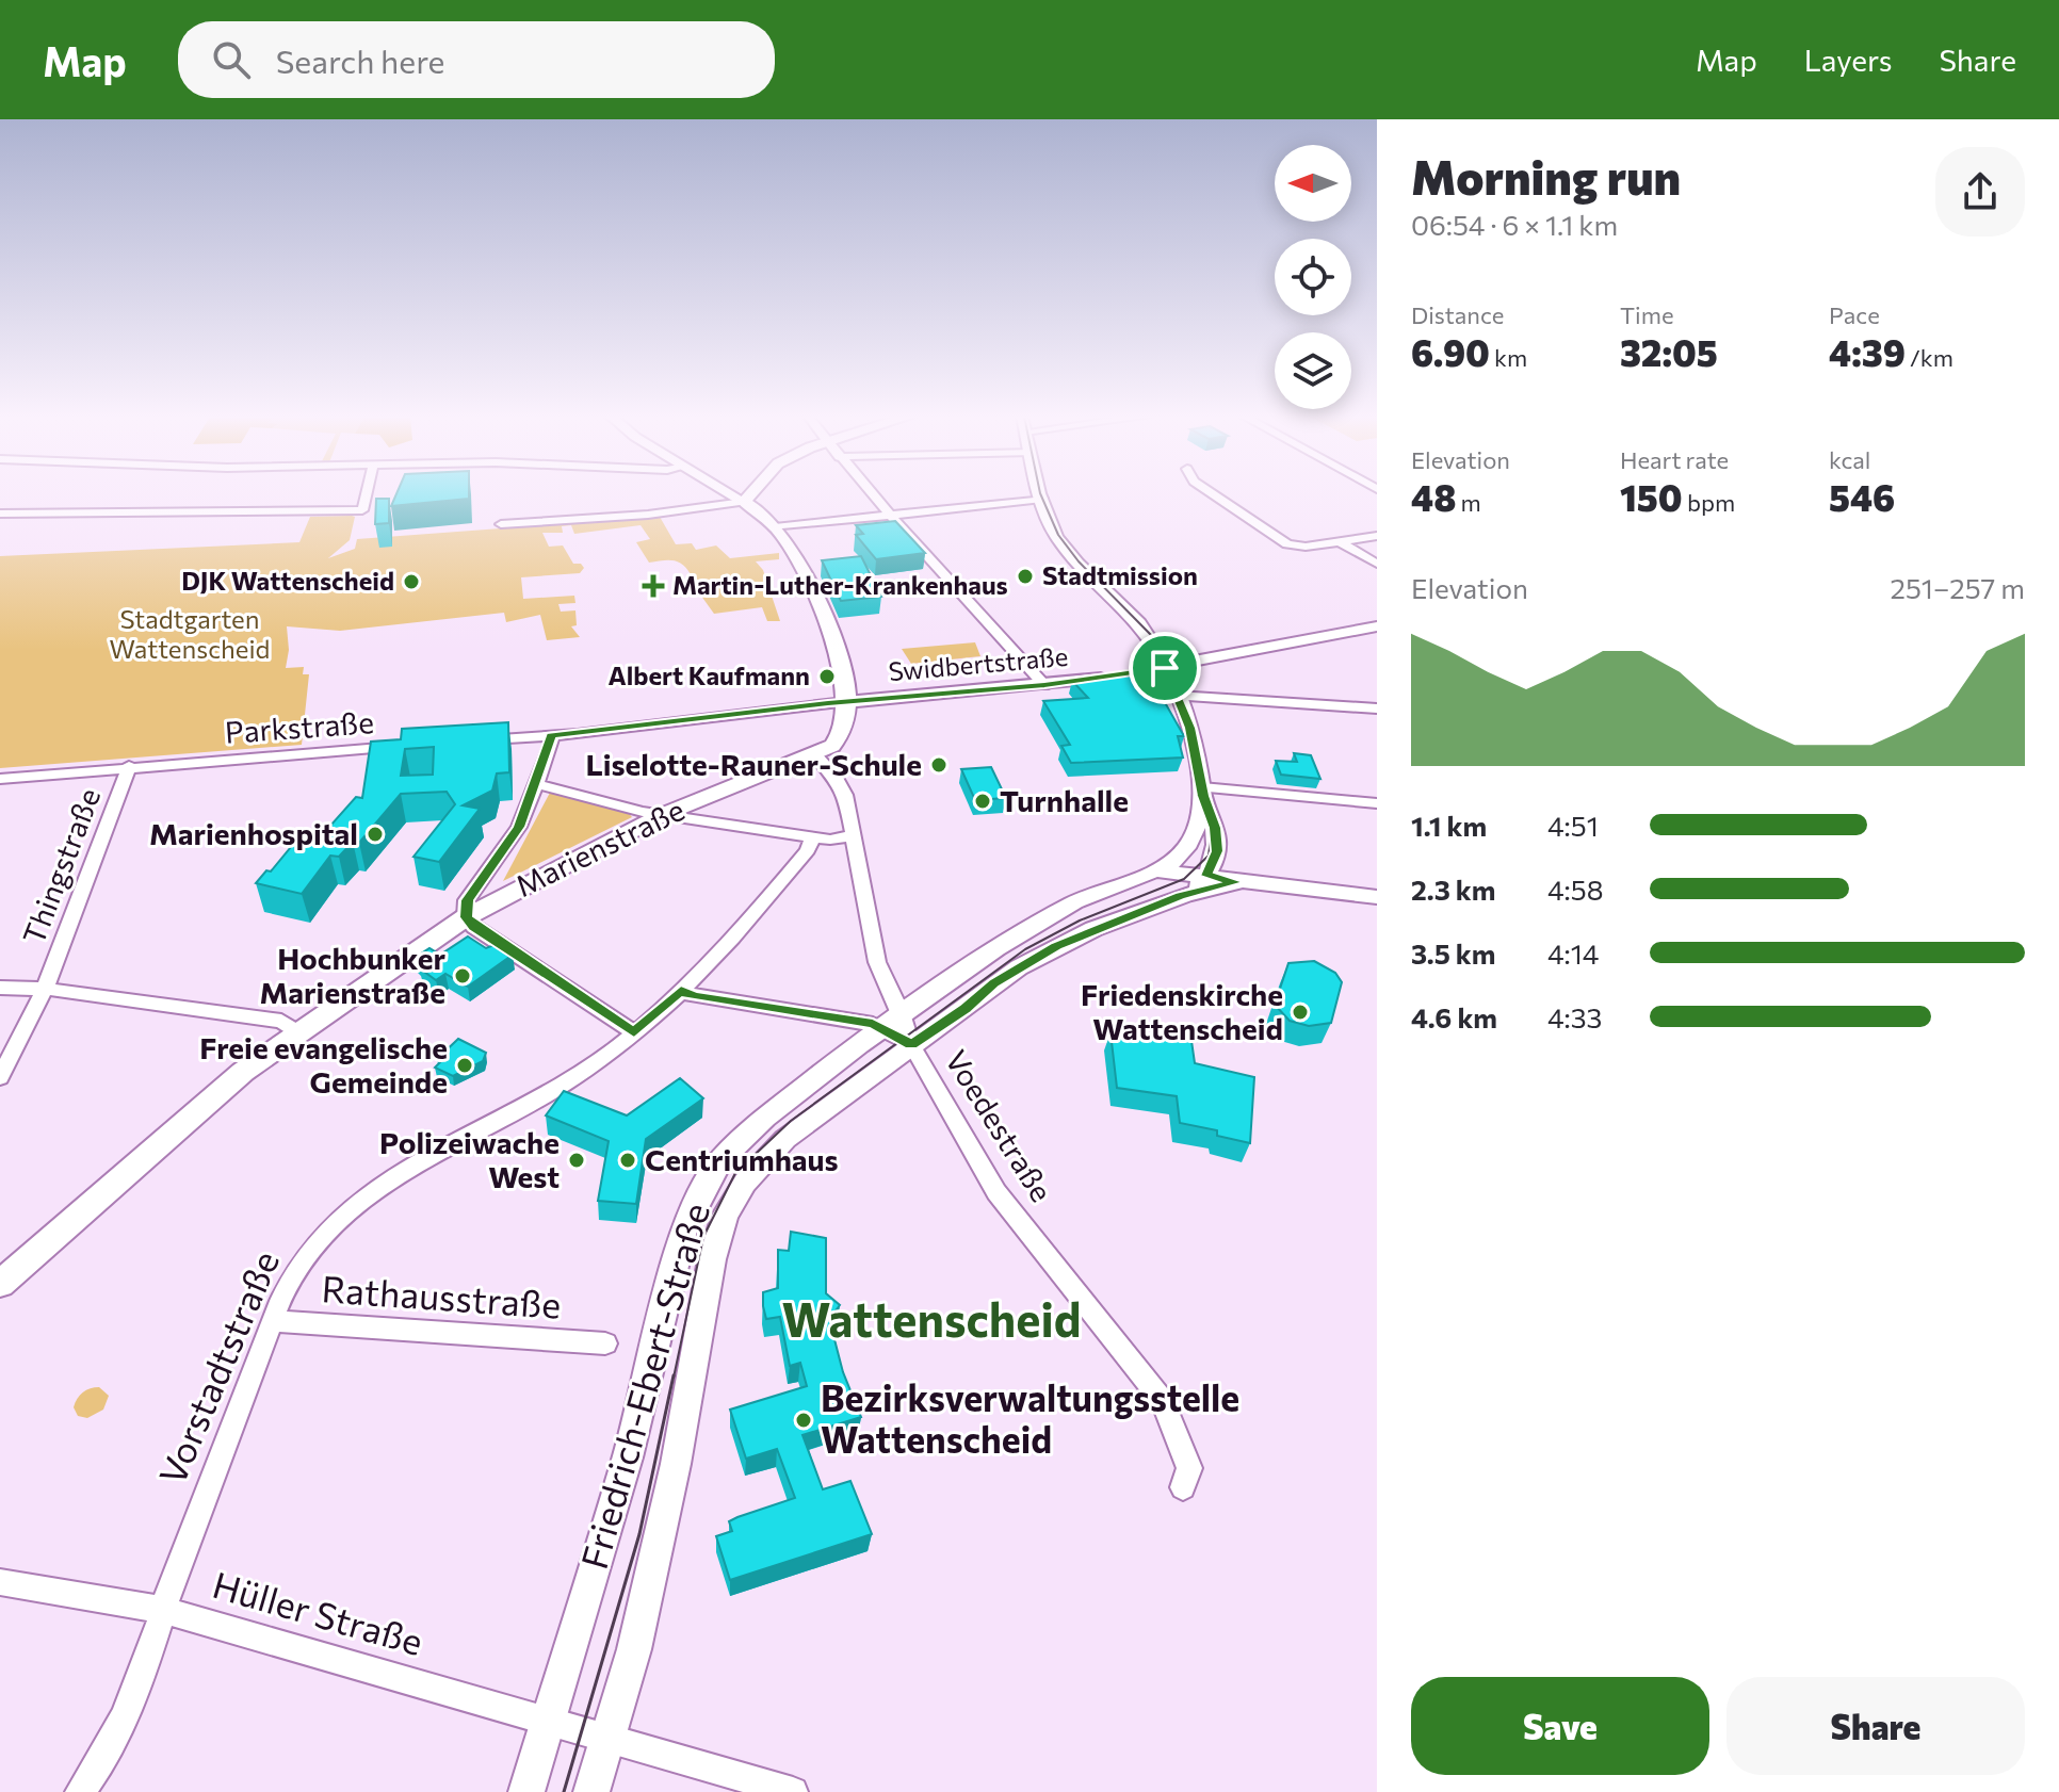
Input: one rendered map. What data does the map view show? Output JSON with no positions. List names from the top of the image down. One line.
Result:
{"streets":{"main road":["Marienstraße"],"street":["Swidbertstraße","Parkstraße","Thingstraße","Voedestraße","Rathausstraße","Vorstadtstraße","Friedrich-Ebert-Straße","Hüller Straße"]},"crossings":[["Parkstraße","Thingstraße"],["Voedestraße","Friedrich-Ebert-Straße"],["Rathausstraße","Vorstadtstraße"],["Vorstadtstraße","Hüller Straße"],["Friedrich-Ebert-Straße","Hüller Straße"]],"districts":["Wattenscheid"],"parks":["Stadtgarten Wattenscheid"],"places":{"other":["Stadtmission","DJK Wattenscheid","Albert Kaufmann","Liselotte-Rauner-Schule","Turnhalle","Marienhospital","Hochbunker Marienstraße","Friedenskirche Wattenscheid","Freie evangelische Gemeinde","Polizeiwache West","Centriumhaus","Bezirksverwaltungsstelle Wattenscheid"],"health":["Martin-Luther-Krankenhaus"]},"north":"left","page":{"header":"Map","search":"Search here","nav":["Map","Layers","Share"],"heading":["Morning run","06:54 · 6 × 1.1 km"],"stats":[["Distance","6.90 km"],["Time","32:05"],["Pace","4:39 /km"],["Elevation","48 m"],["Heart rate","150 bpm"],["kcal","546"]],"chart":["Elevation","251–257 m"],"list":[{"name":"1.1 km","note":"4:51"},{"name":"2.3 km","note":"4:58"},{"name":"3.5 km","note":"4:14"},{"name":"4.6 km","note":"4:33"}],"buttons":["Save","Share"]}}
